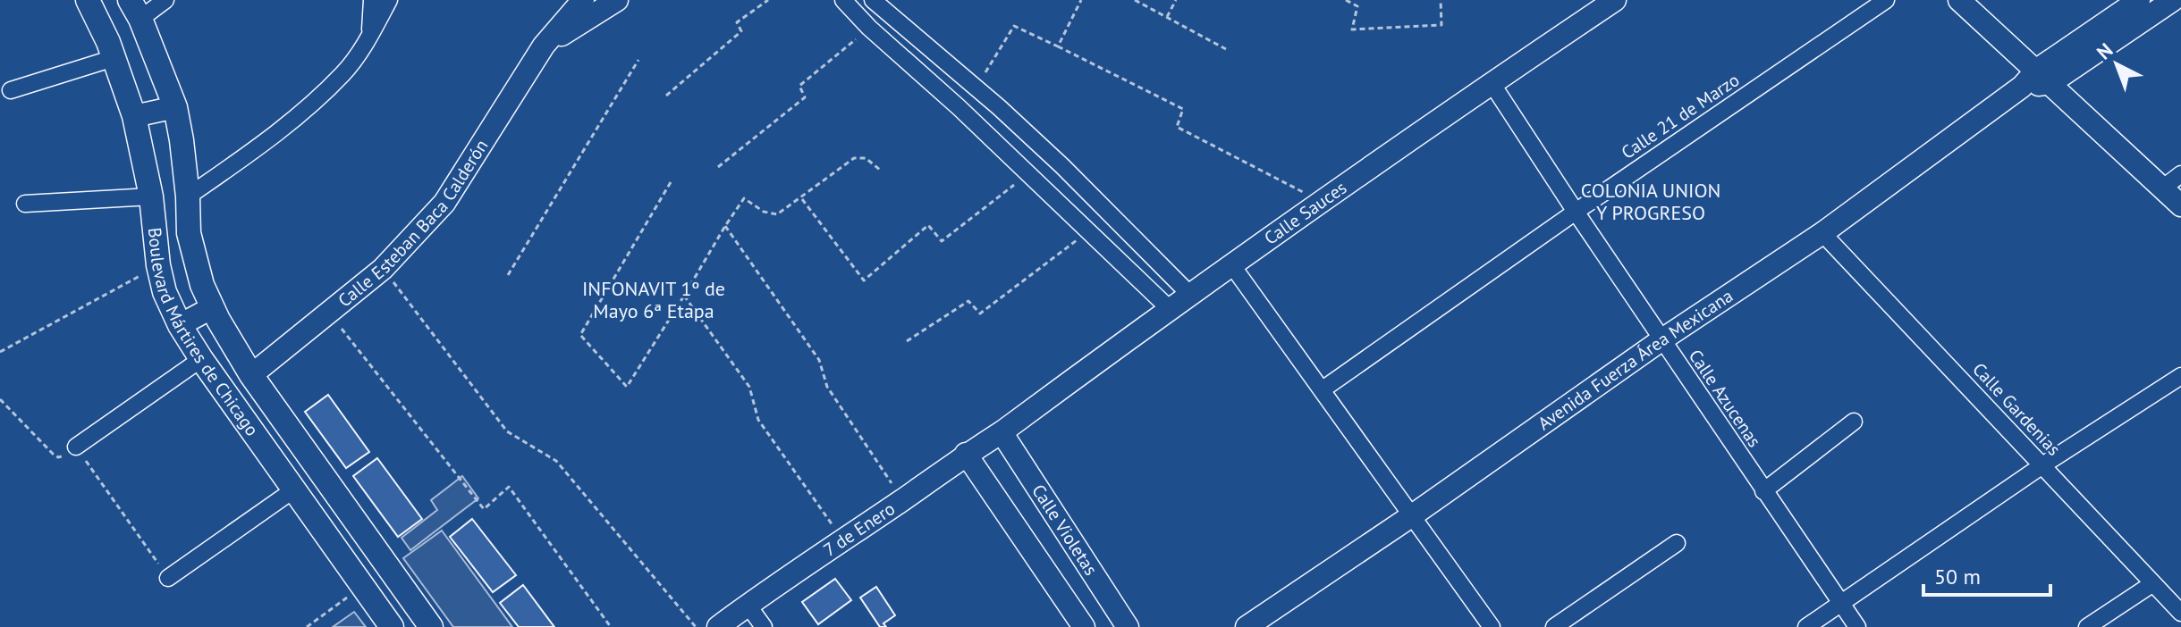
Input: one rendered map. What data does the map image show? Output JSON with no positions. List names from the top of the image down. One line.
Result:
{"streets":{"main road":["Boulevard Mártires de Chicago"],"street":["Calle 21 de Marzo","Calle Sauces","Calle Esteban Baca Calderón","Avenida Fuerza Área Mexicana","Calle Azucenas","Calle Gardenias","7 de Enero","Calle Violetas"]},"crossings":[["Calle 21 de Marzo","Calle Azucenas"],["Calle Sauces","Calle Azucenas"],["Calle Sauces","7 de Enero"],["Calle Sauces","Calle Violetas"],["Calle Esteban Baca Calderón","Boulevard Mártires de Chicago"],["Avenida Fuerza Área Mexicana","Calle Azucenas"],["Avenida Fuerza Área Mexicana","Calle Gardenias"],["7 de Enero","Calle Violetas"]],"districts":["COLONIA UNION Y PROGRESO","INFONAVIT 1º de Mayo 6ª Etapa"],"scale_bar":"50 m","north":"top left"}
